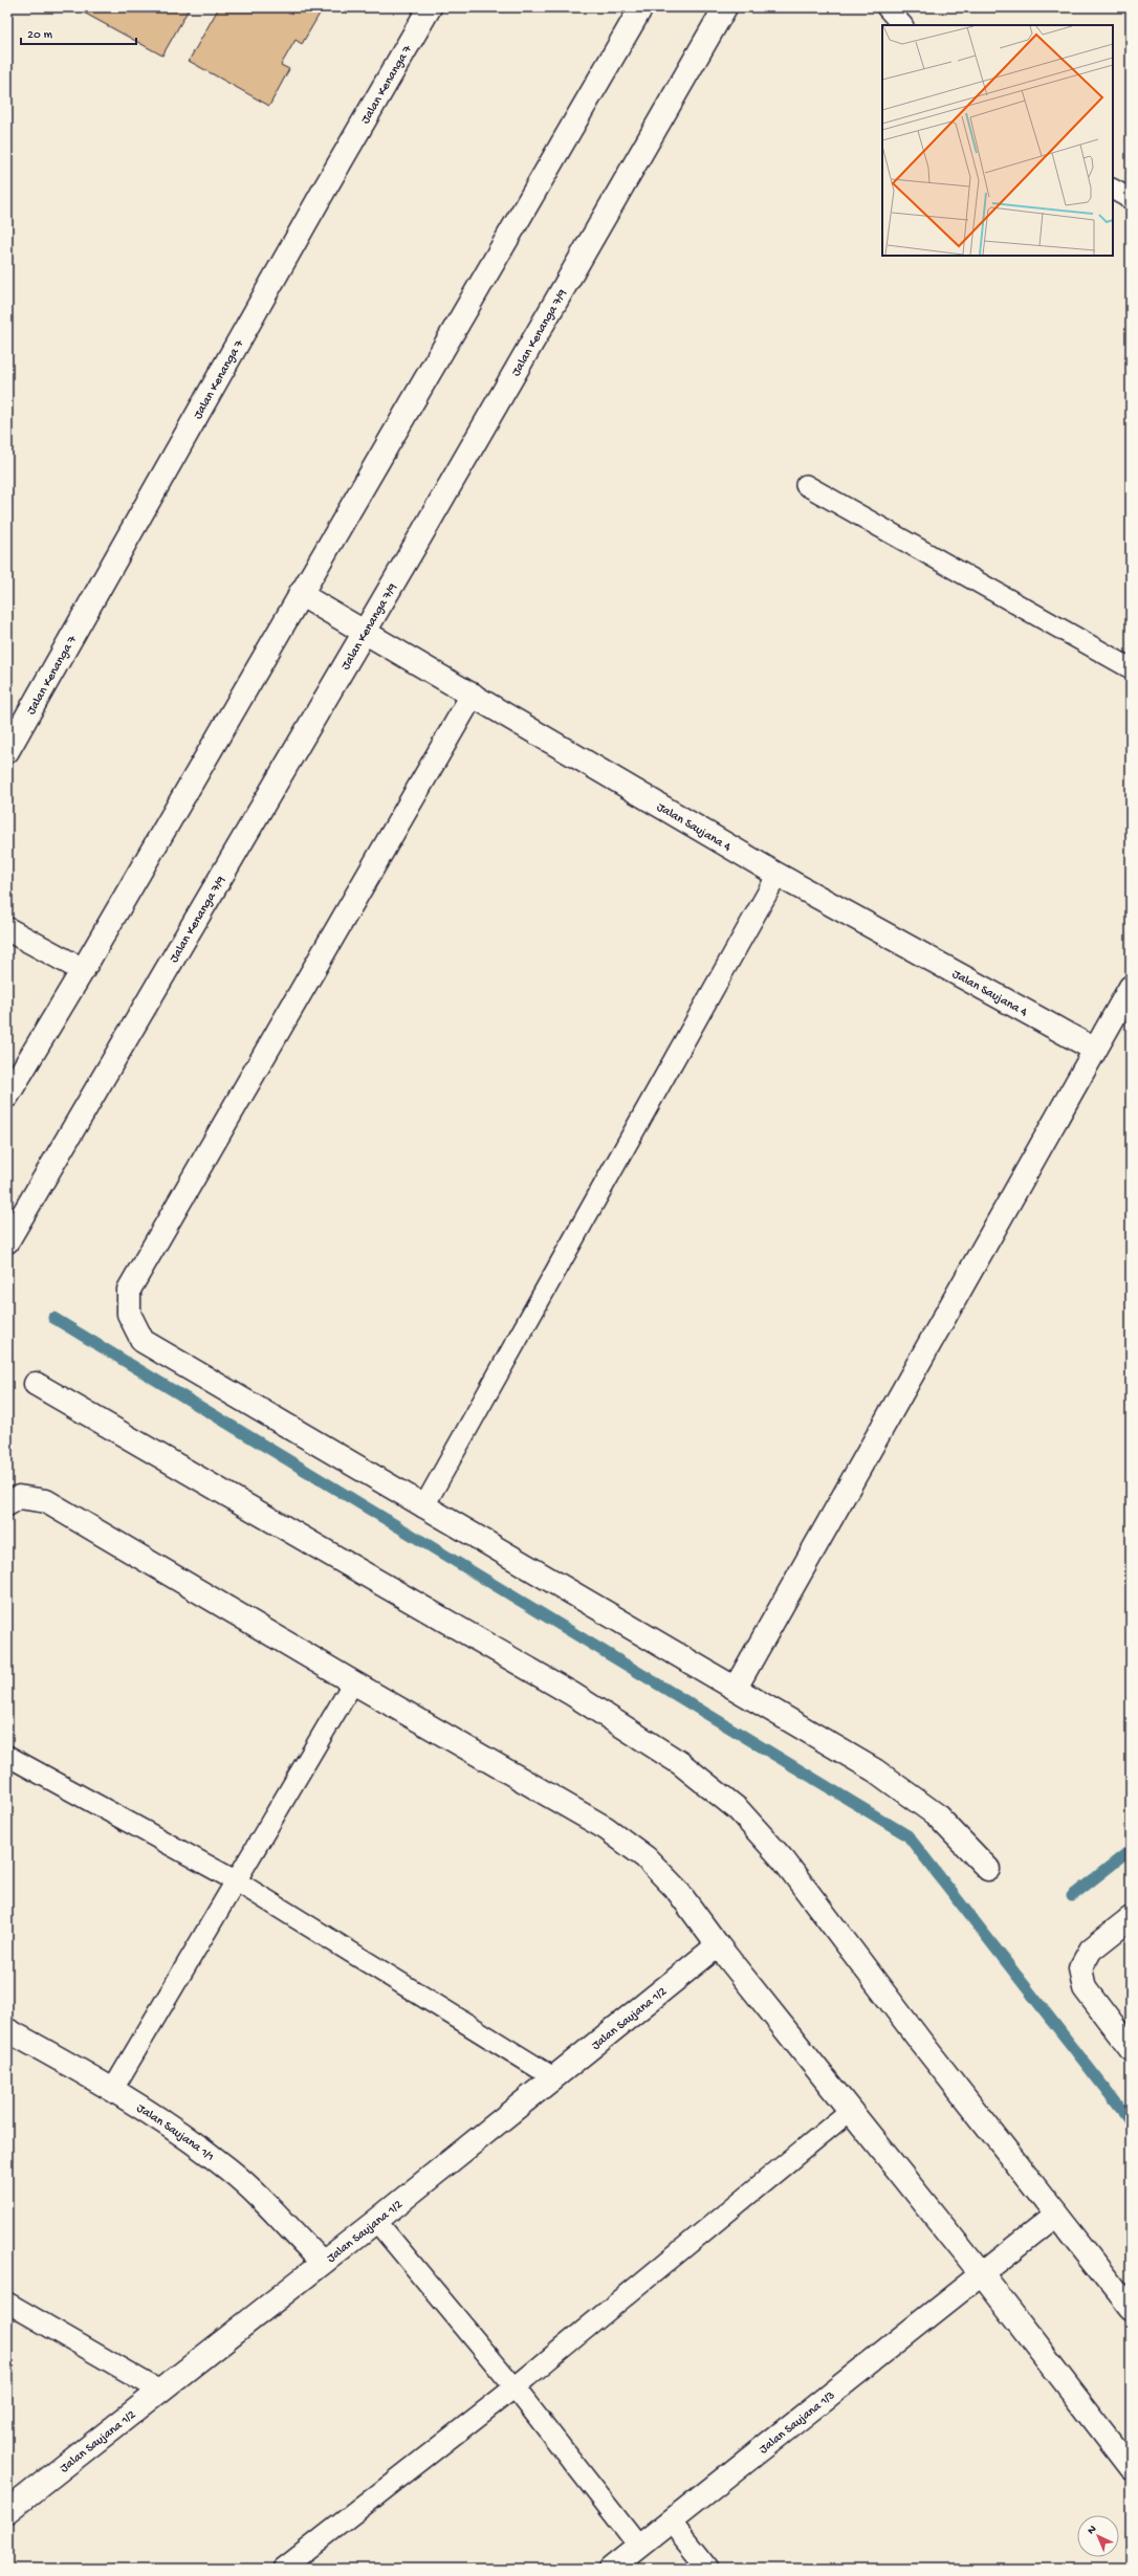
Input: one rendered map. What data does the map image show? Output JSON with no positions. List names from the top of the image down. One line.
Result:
{"streets":{"street":["Jalan Kenanga 7","Jalan Kenanga 7/9","Jalan Saujana 4","Jalan Saujana 1/2","Jalan Saujana 1/1","Jalan Saujana 1/3"]},"crossings":[["Jalan Kenanga 7/9","Jalan Saujana 4"],["Jalan Saujana 1/2","Jalan Saujana 1/1"]],"scale_bar":"20 m","north":"top left"}
